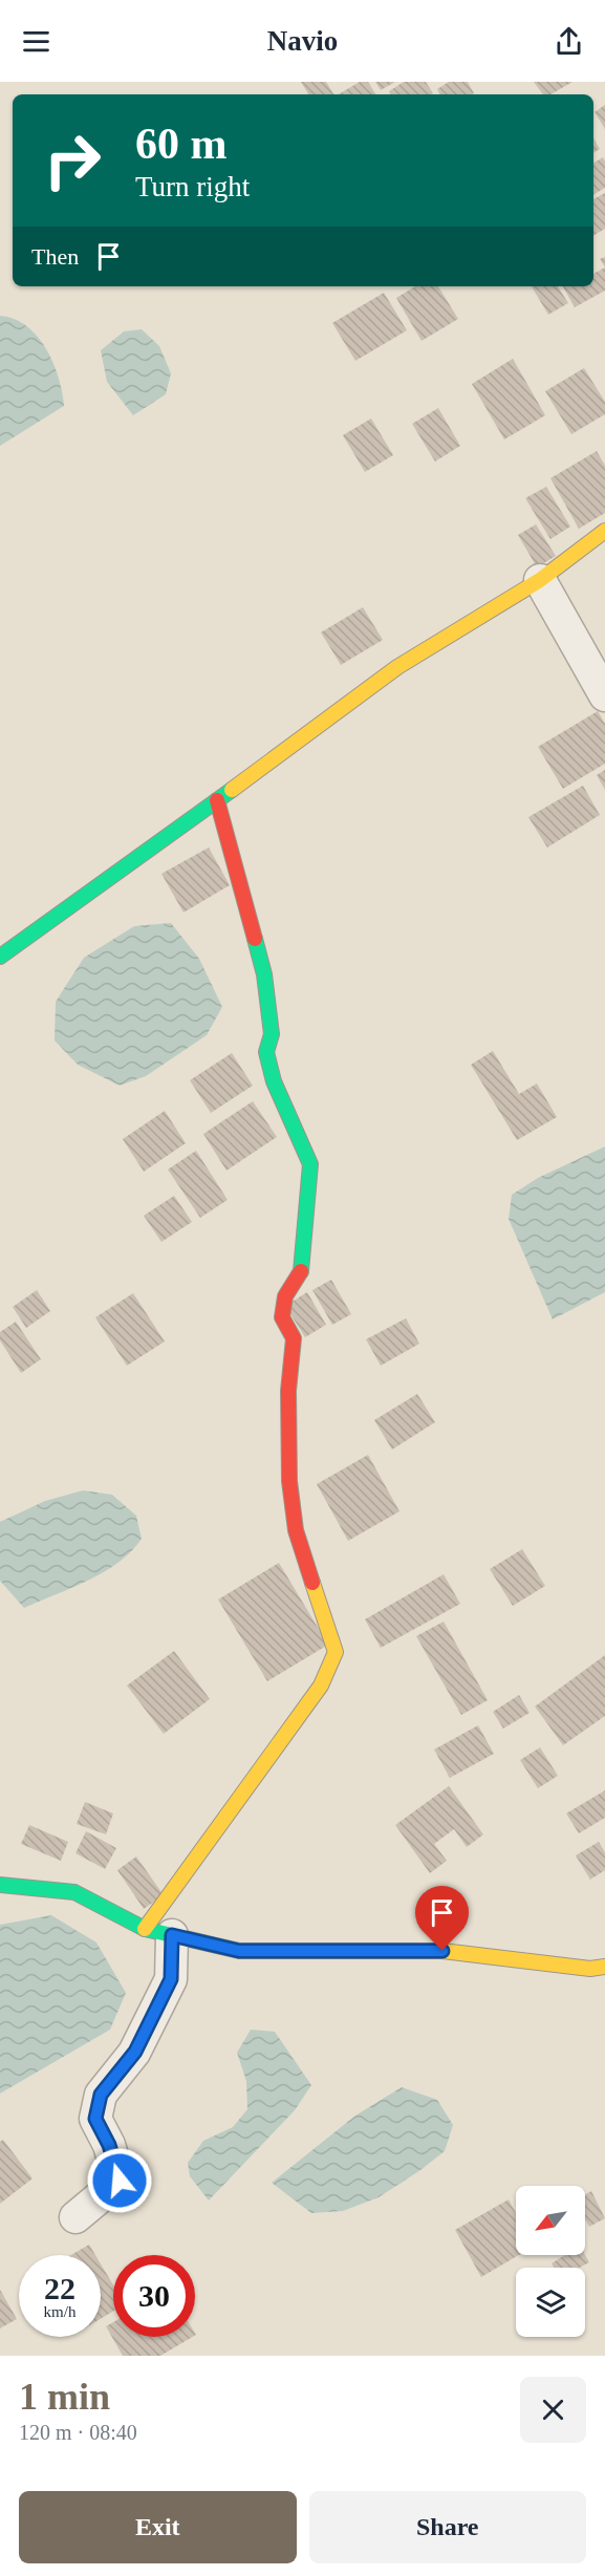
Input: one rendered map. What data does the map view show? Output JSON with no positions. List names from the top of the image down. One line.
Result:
{"north":"bottom left","page":{"header":"Navio","turn":["60 m","Turn right"],"then":"Then","speed":"22 km/h","limit":"30","heading":["1 min","120 m · 08:40"],"buttons":["Exit","Share"]}}
